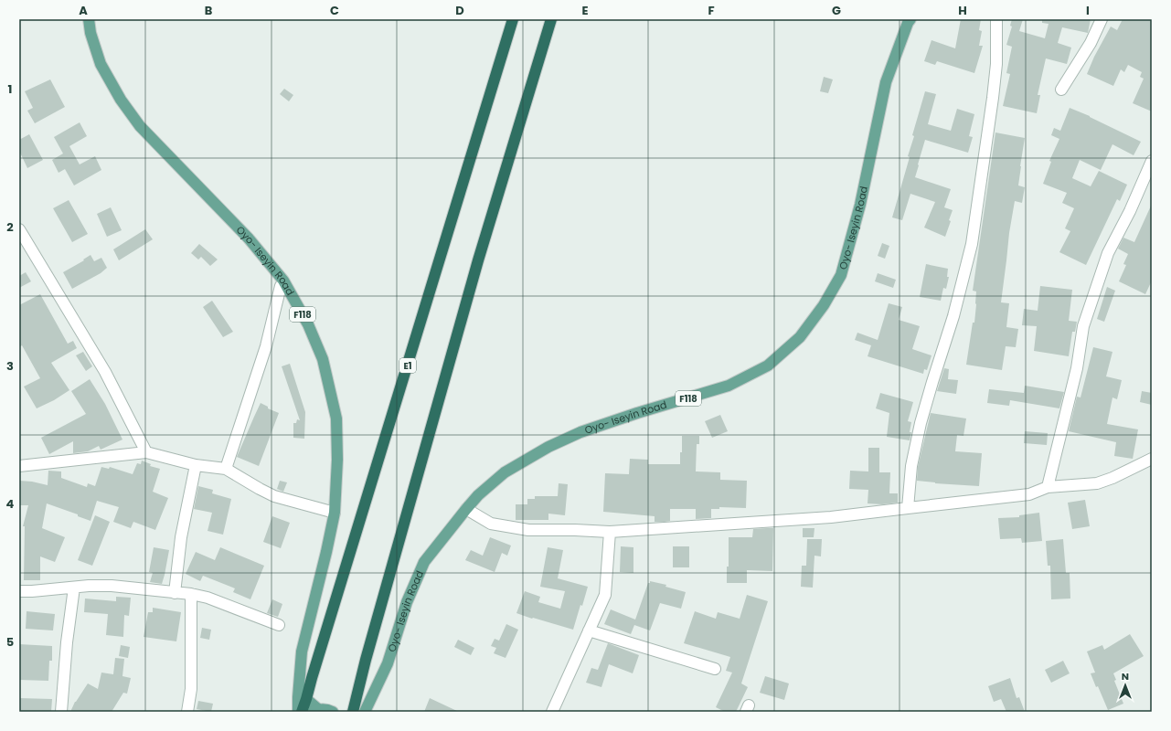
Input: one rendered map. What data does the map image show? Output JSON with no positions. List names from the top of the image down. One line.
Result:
{"streets":{"highway":["E1"],"main road":["Oyo- Iseyin Road","F118"]},"north":"top","grid":{"columns":["A","B","C","D","E","F","G","H","I"],"rows":["1","2","3","4","5"]}}
